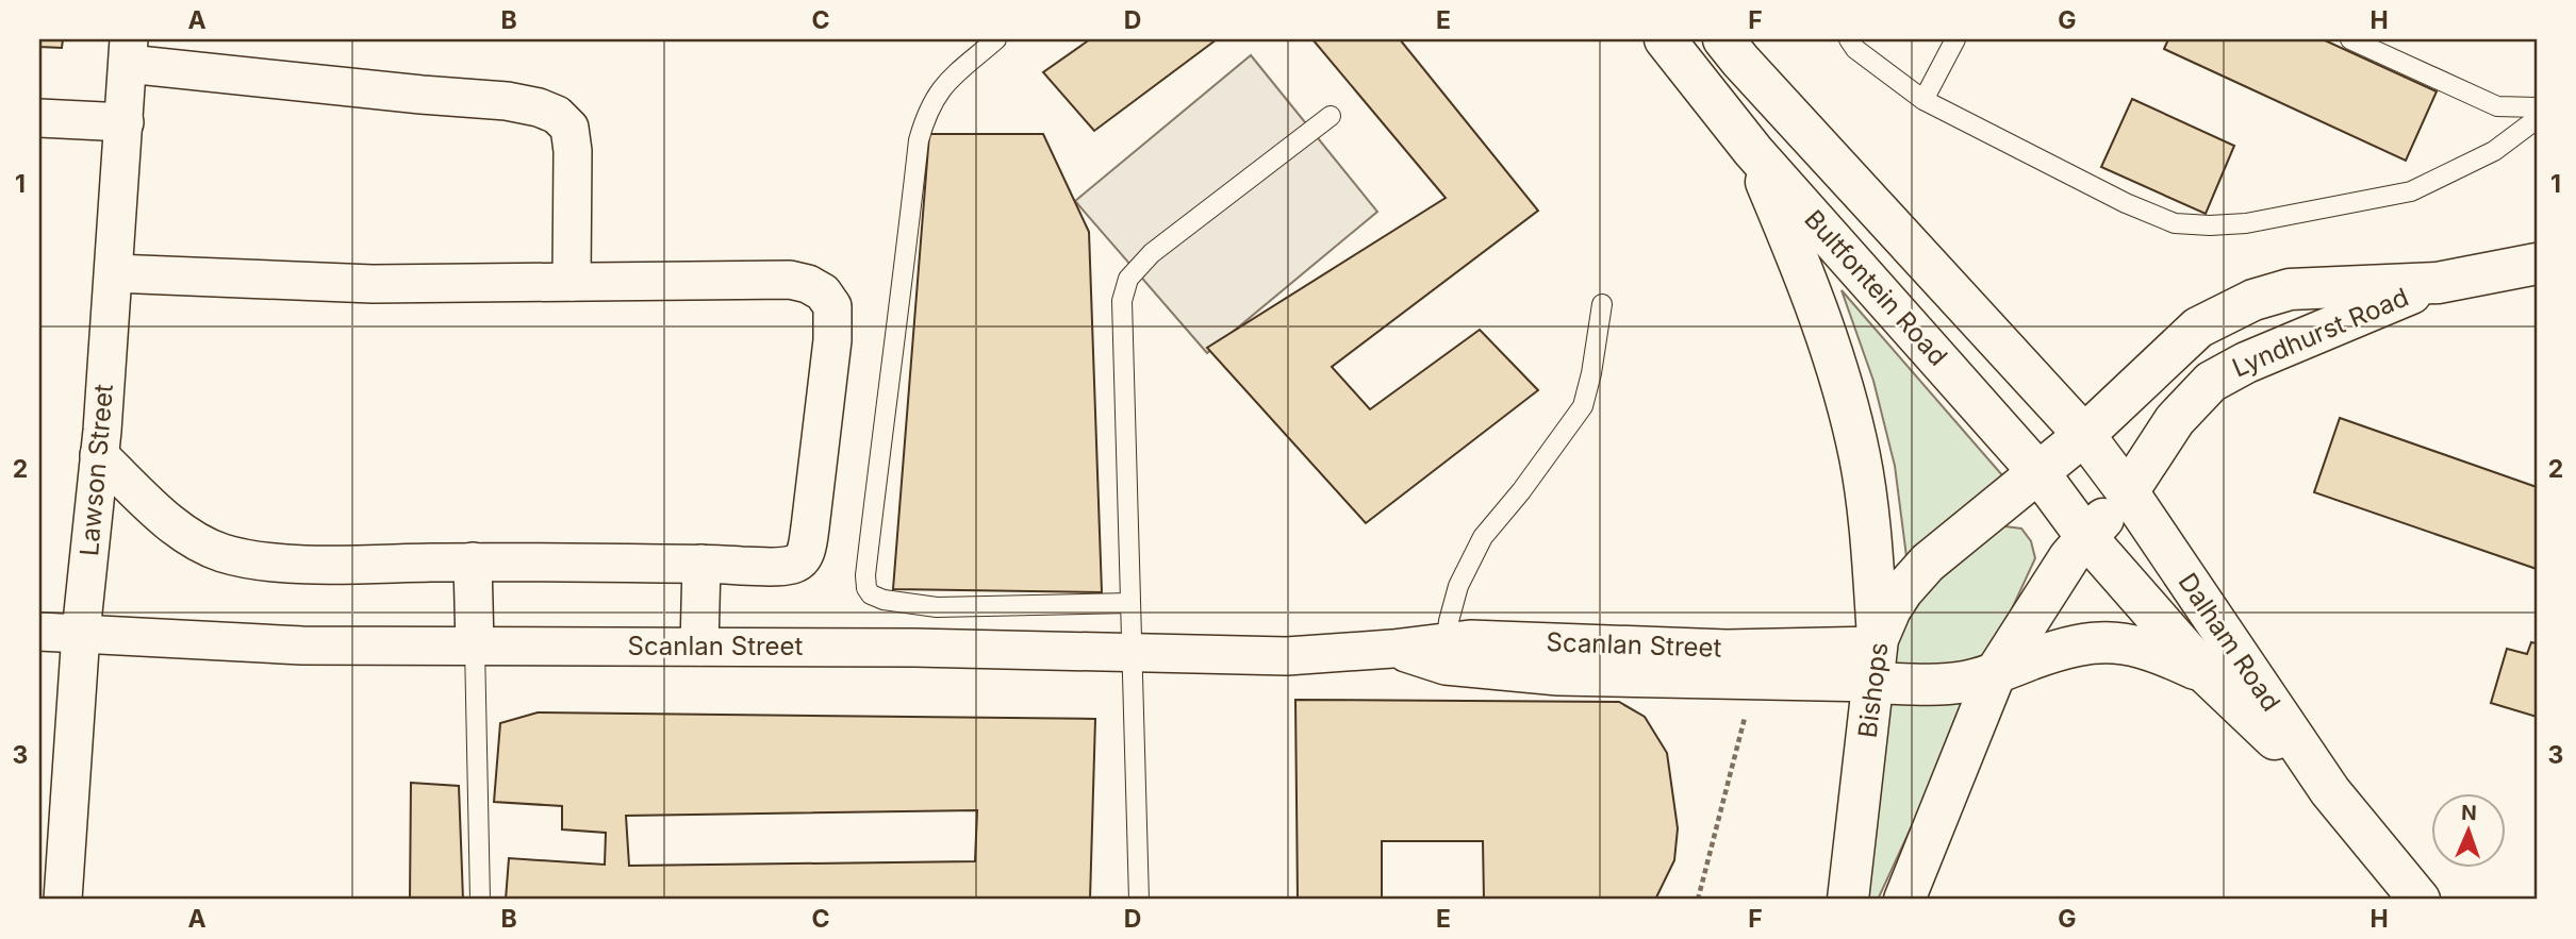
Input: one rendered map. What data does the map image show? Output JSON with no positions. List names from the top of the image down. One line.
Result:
{"streets":{"main road":["Bultfontein Road","Lyndhurst Road","Dalham Road","Bishops"],"street":["Lawson Street","Scanlan Street"]},"crossings":[["Bultfontein Road","Lyndhurst Road"],["Bultfontein Road","Dalham Road"],["Bultfontein Road","Bishops"],["Lyndhurst Road","Dalham Road"],["Lyndhurst Road","Bishops"],["Lawson Street","Scanlan Street"],["Scanlan Street","Bishops"]],"north":"top","grid":{"columns":["A","B","C","D","E","F","G","H"],"rows":["1","2","3"]}}
